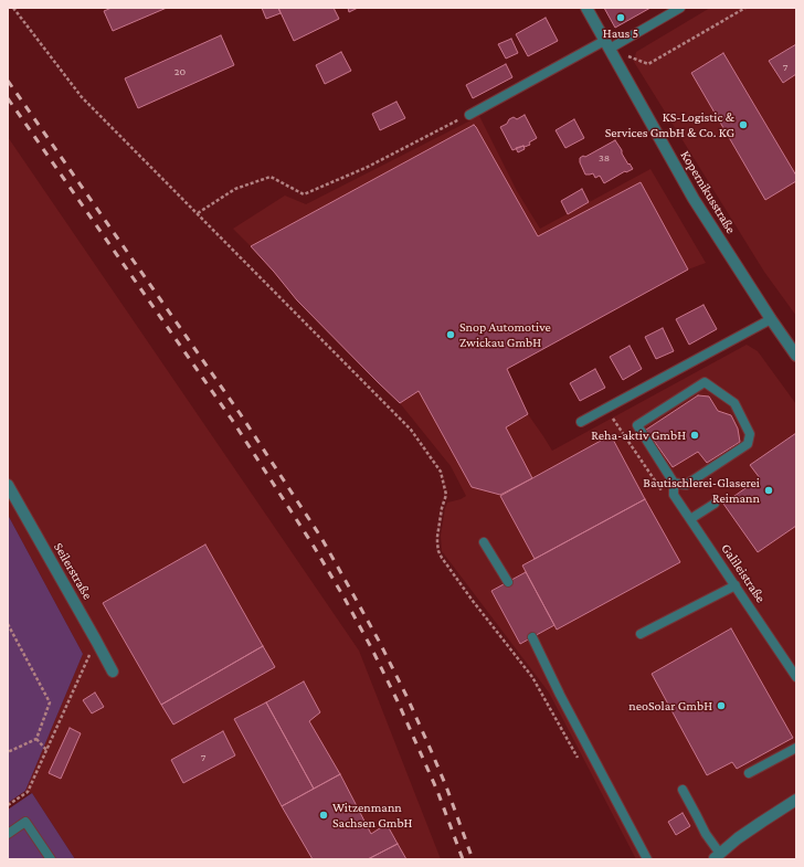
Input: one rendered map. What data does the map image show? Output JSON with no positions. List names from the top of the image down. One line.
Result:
{"streets":{"street":["Kopernikusstraße","Seilerstraße"],"lane":["Galileistraße"]},"places":["Haus 5","KS-Logistic & Services GmbH & Co. KG","Snop Automotive Zwickau GmbH","Reha-aktiv GmbH","Bautischlerei-Glaserei Reimann","neoSolar GmbH","Witzenmann Sachsen GmbH"],"house_numbers":["7","20","38","7"]}
